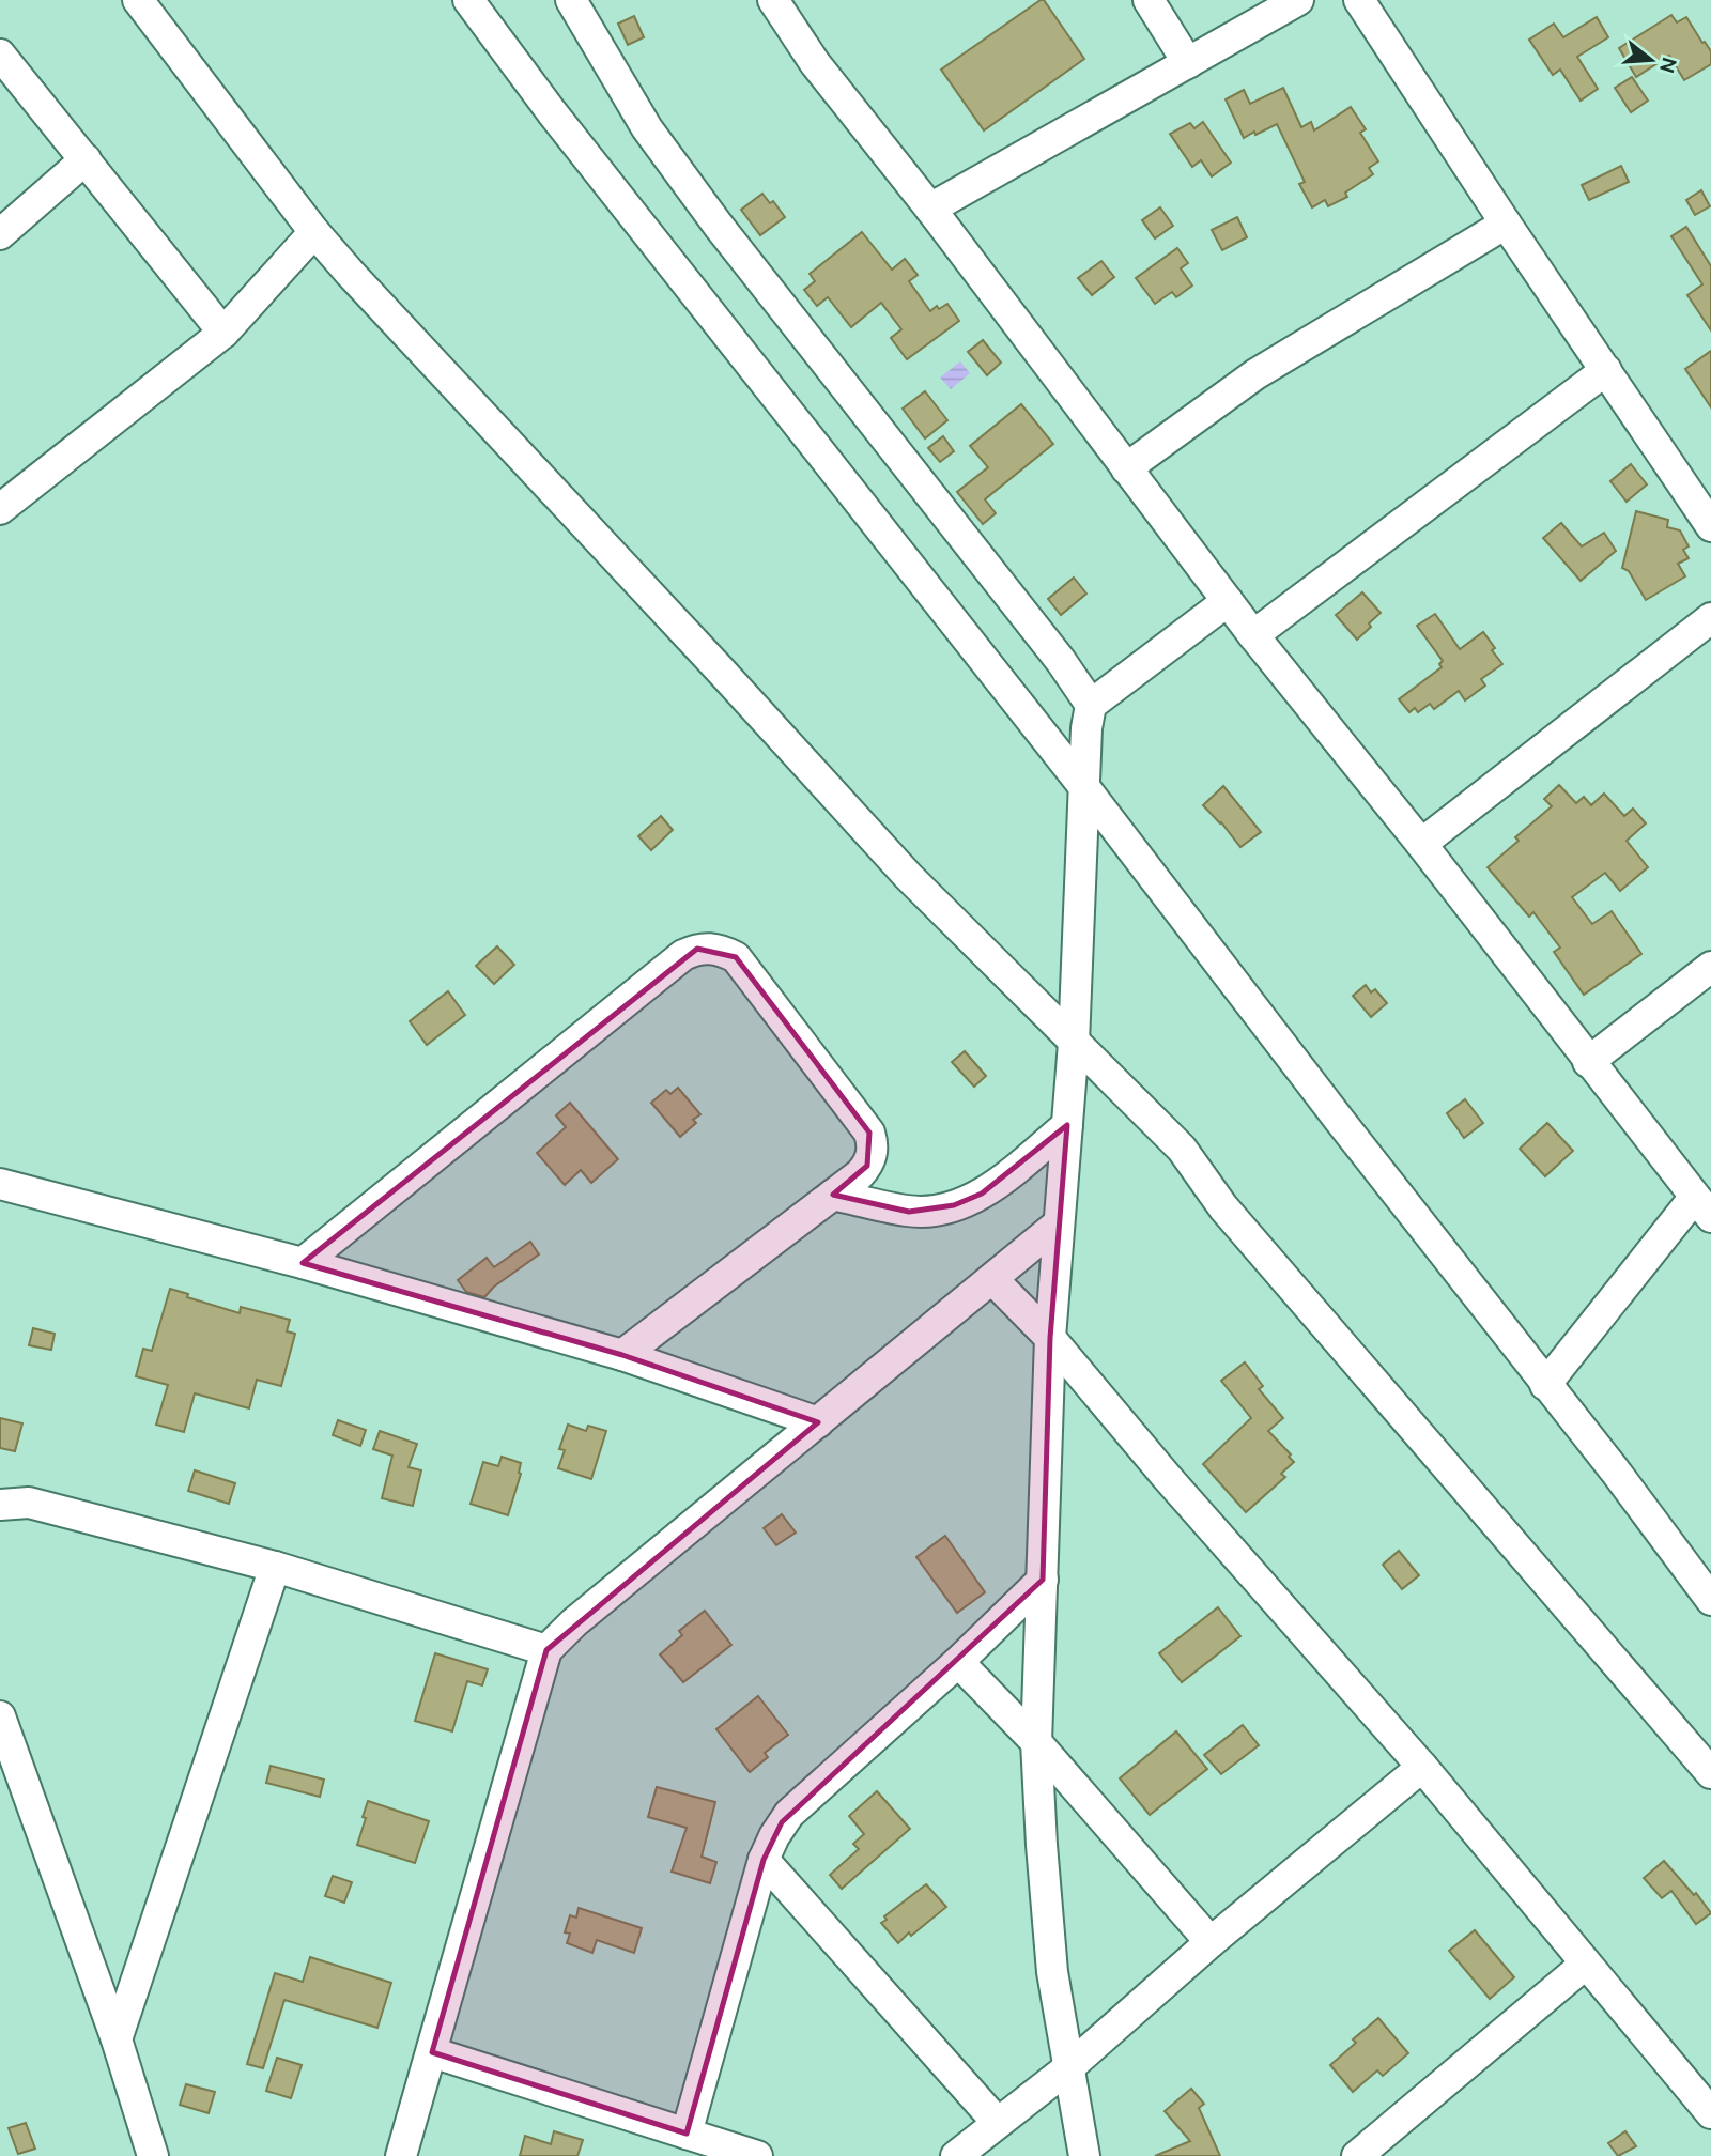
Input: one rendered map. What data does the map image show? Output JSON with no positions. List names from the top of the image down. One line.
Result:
{"north":"right"}
